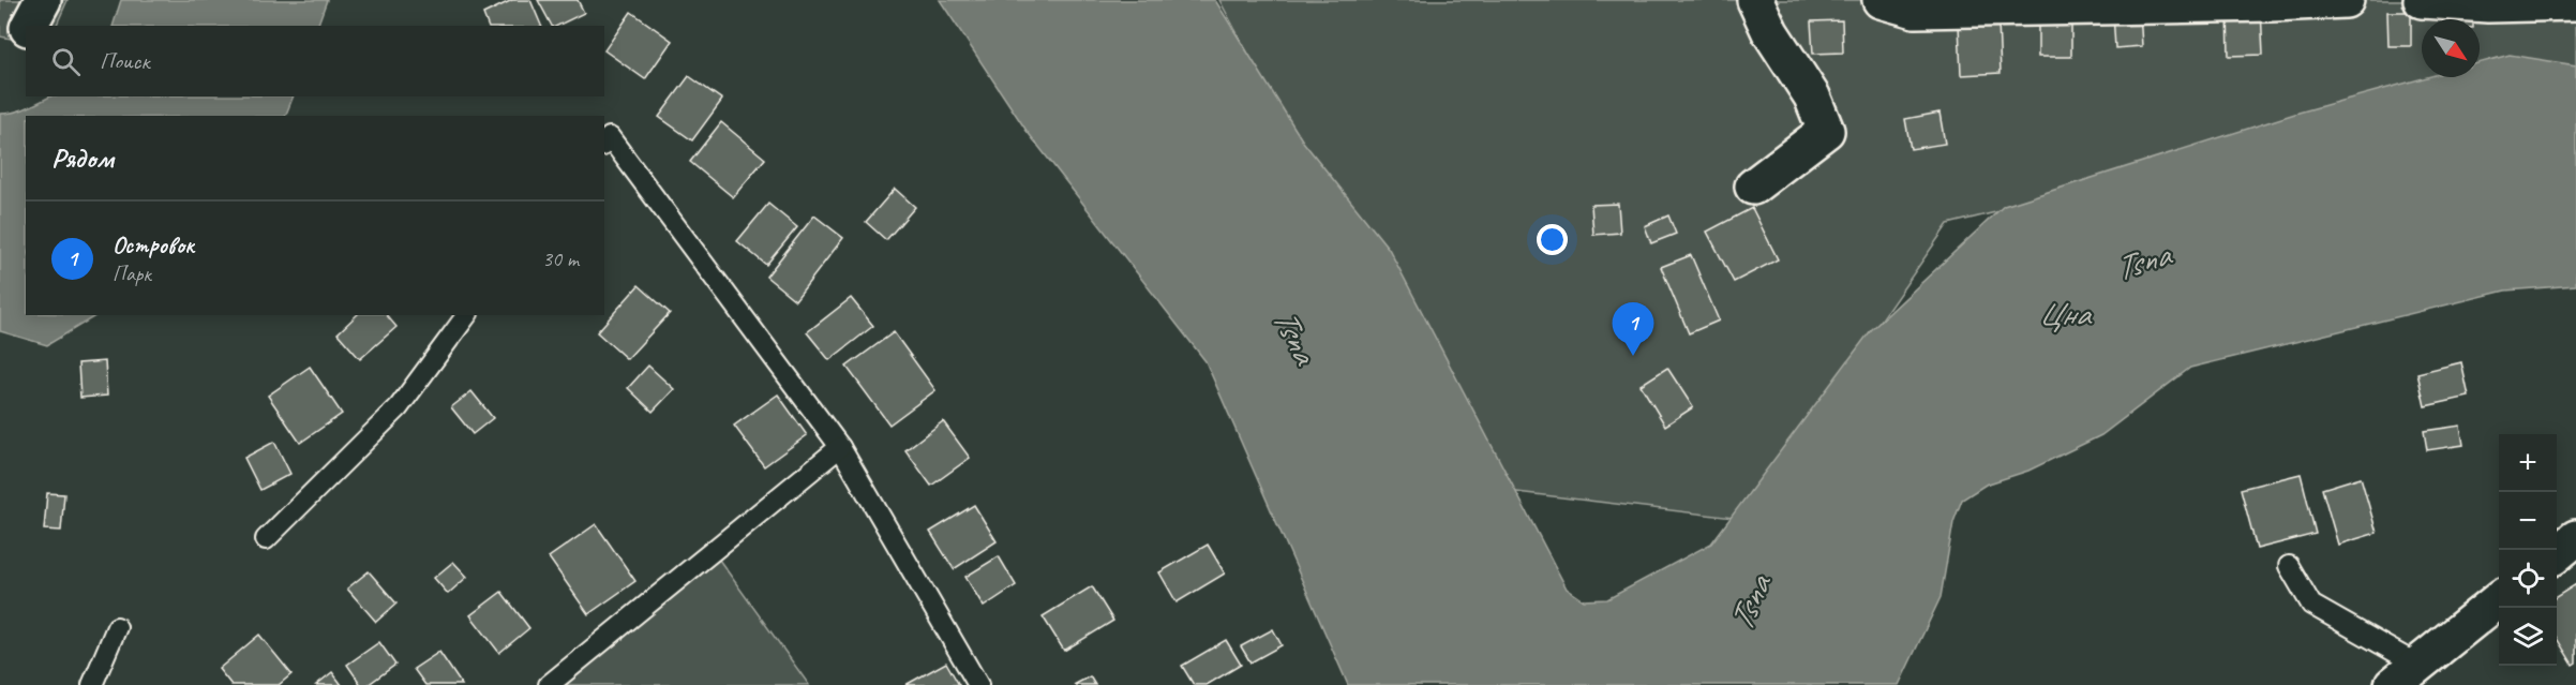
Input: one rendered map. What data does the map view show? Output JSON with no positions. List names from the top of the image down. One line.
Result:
{"water":["Tsna","Цна"],"north":"bottom right","page":{"search":"Поиск","heading":"Рядом","list":[{"mark":"1","name":"Островок","note":"Парк","value":"30 m"}],"pins":"1","map_buttons":["+","−"]}}
